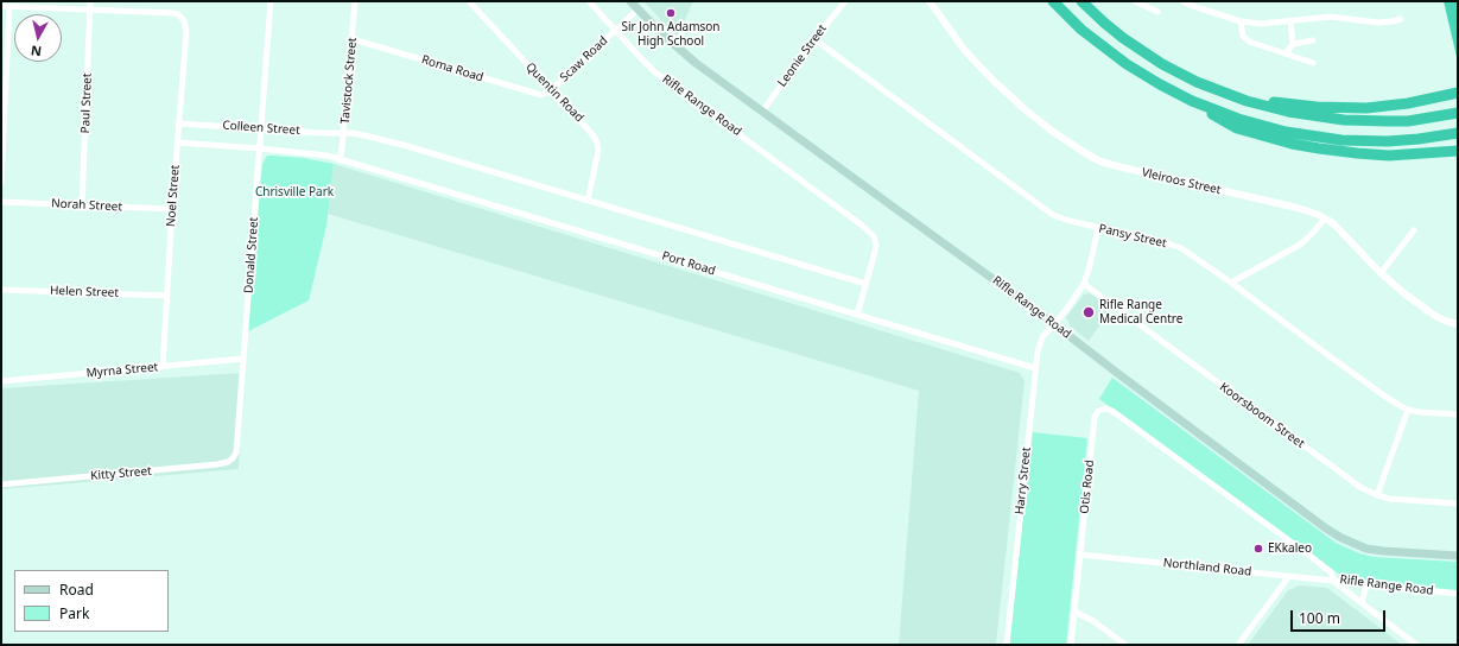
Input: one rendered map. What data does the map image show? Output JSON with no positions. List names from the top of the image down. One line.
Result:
{"streets":{"main road":["Rifle Range Road"],"street":["Leonie Street","Scaw Road","Roma Road","Tavistock Street","Quentin Road","Paul Street","Colleen Street","Vleiroos Street","Noel Street","Norah Street","Pansy Street","Donald Street","Port Road","Helen Street","Myrna Street","Koorsboom Street","Kitty Street","Harry Street","Otis Road","Northland Road"]},"crossings":[["Leonie Street","Rifle Range Road"],["Leonie Street","Pansy Street"],["Scaw Road","Roma Road"],["Scaw Road","Quentin Road"],["Scaw Road","Rifle Range Road"],["Roma Road","Tavistock Street"],["Roma Road","Quentin Road"],["Tavistock Street","Colleen Street"],["Tavistock Street","Port Road"],["Paul Street","Noel Street"],["Paul Street","Norah Street"],["Rifle Range Road","Port Road"],["Rifle Range Road","Harry Street"],["Rifle Range Road","Otis Road"],["Rifle Range Road","Northland Road"],["Colleen Street","Noel Street"],["Colleen Street","Donald Street"],["Colleen Street","Port Road"],["Noel Street","Norah Street"],["Noel Street","Helen Street"],["Noel Street","Myrna Street"],["Pansy Street","Harry Street"],["Donald Street","Myrna Street"],["Donald Street","Kitty Street"],["Port Road","Harry Street"],["Koorsboom Street","Harry Street"],["Otis Road","Northland Road"]],"parks":["Chrisville Park"],"places":["Sir John Adamson High School","Rifle Range Medical Centre","EKkaleo"],"legend":["Road","Park"],"scale_bar":"100 m","north":"bottom"}
